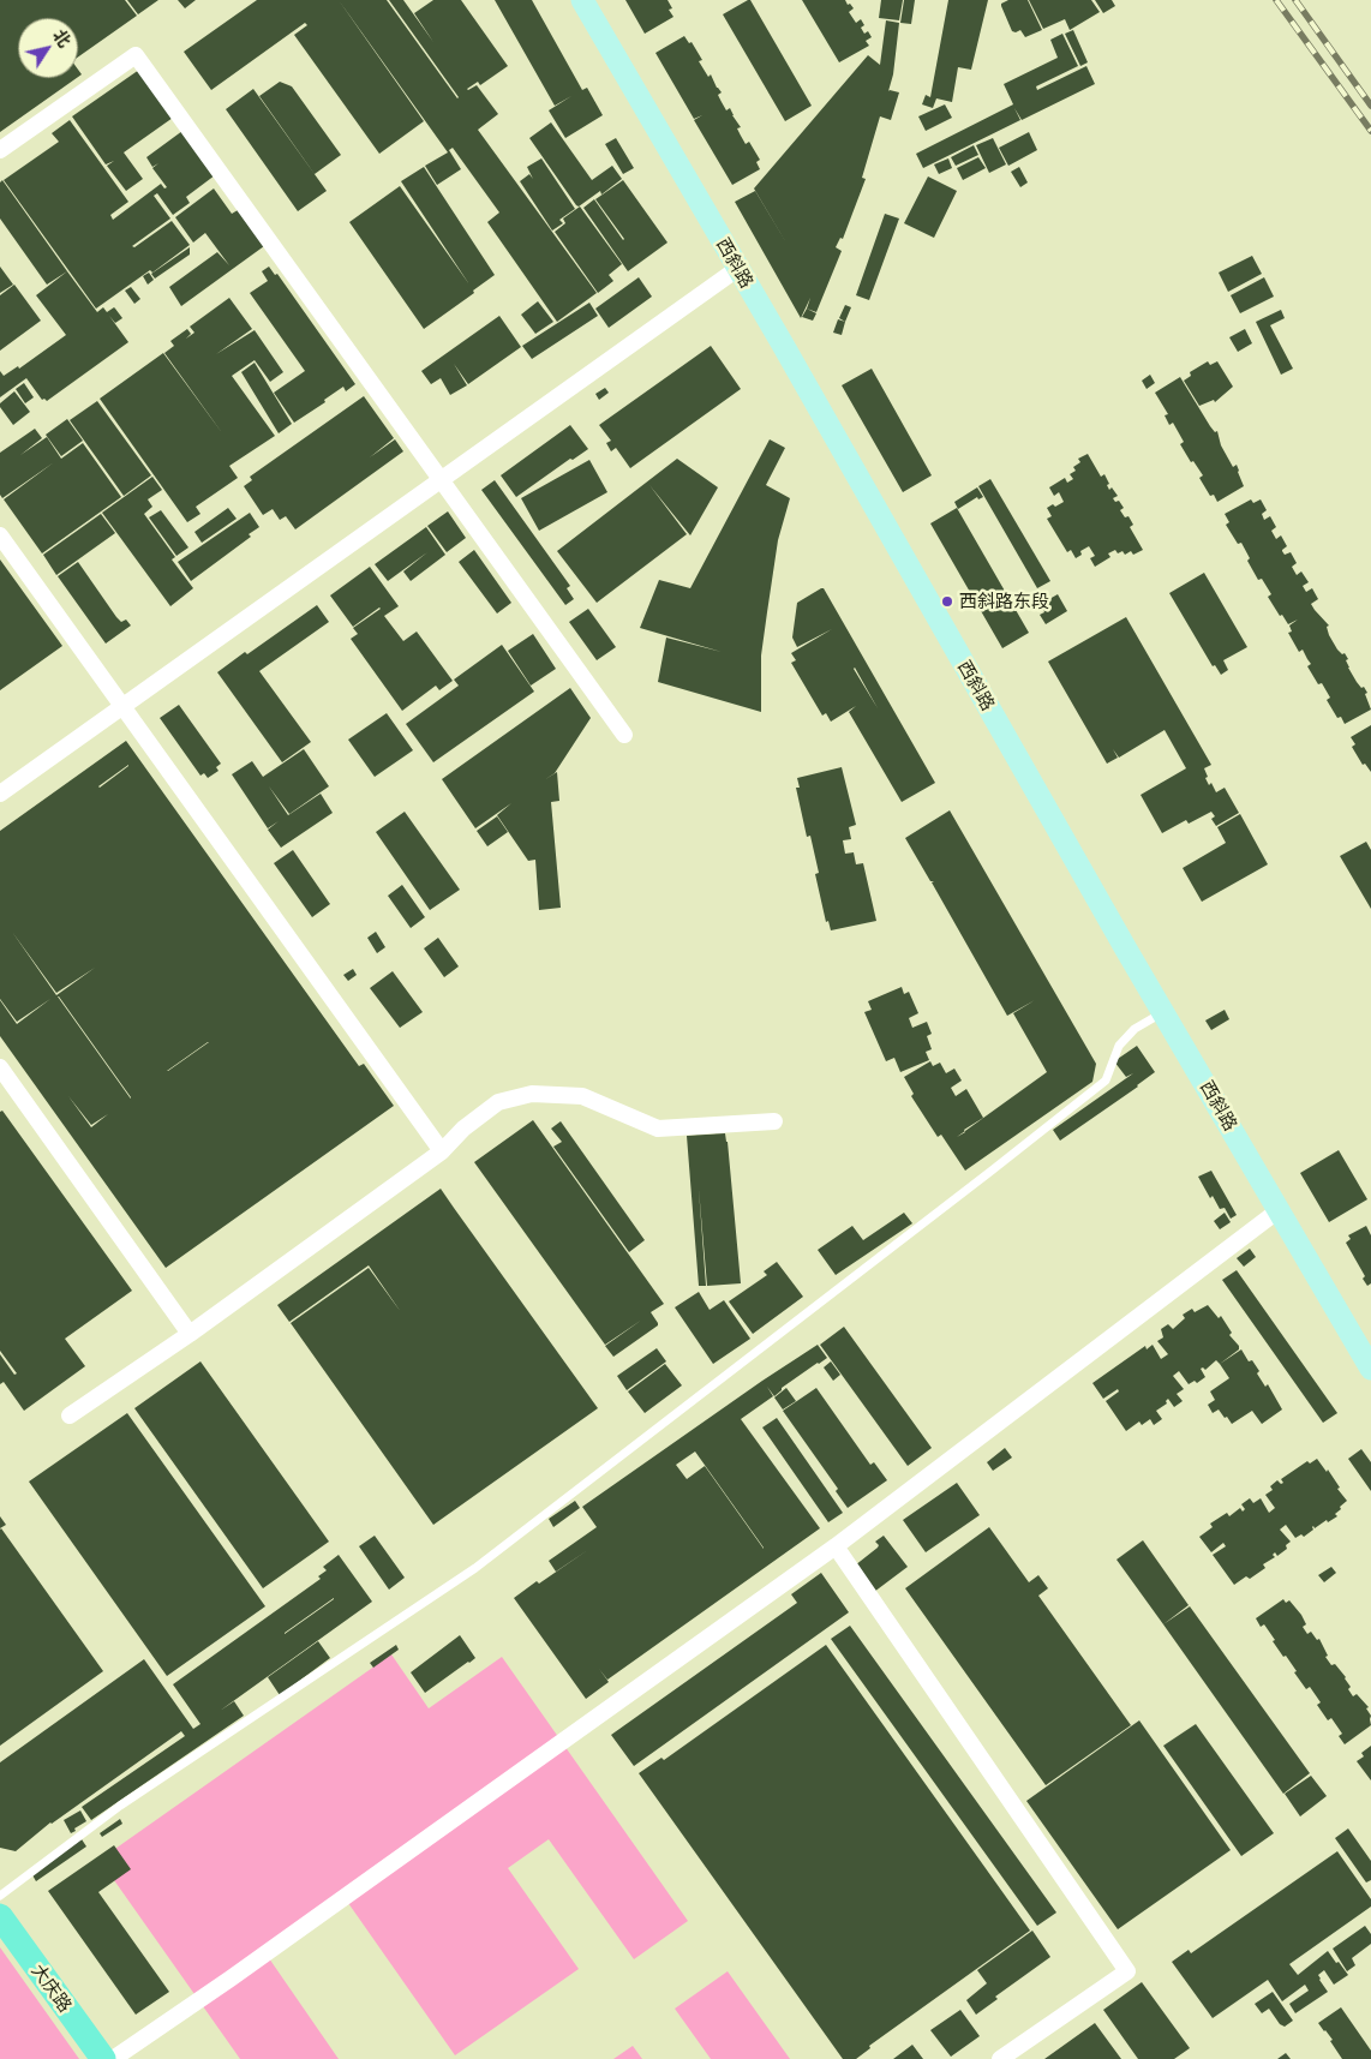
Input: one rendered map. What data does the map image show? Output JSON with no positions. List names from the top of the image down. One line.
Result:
{"streets":{"main road":["大庆路"],"street":["西斜路"]},"places":["西斜路东段"],"north":"top right"}
